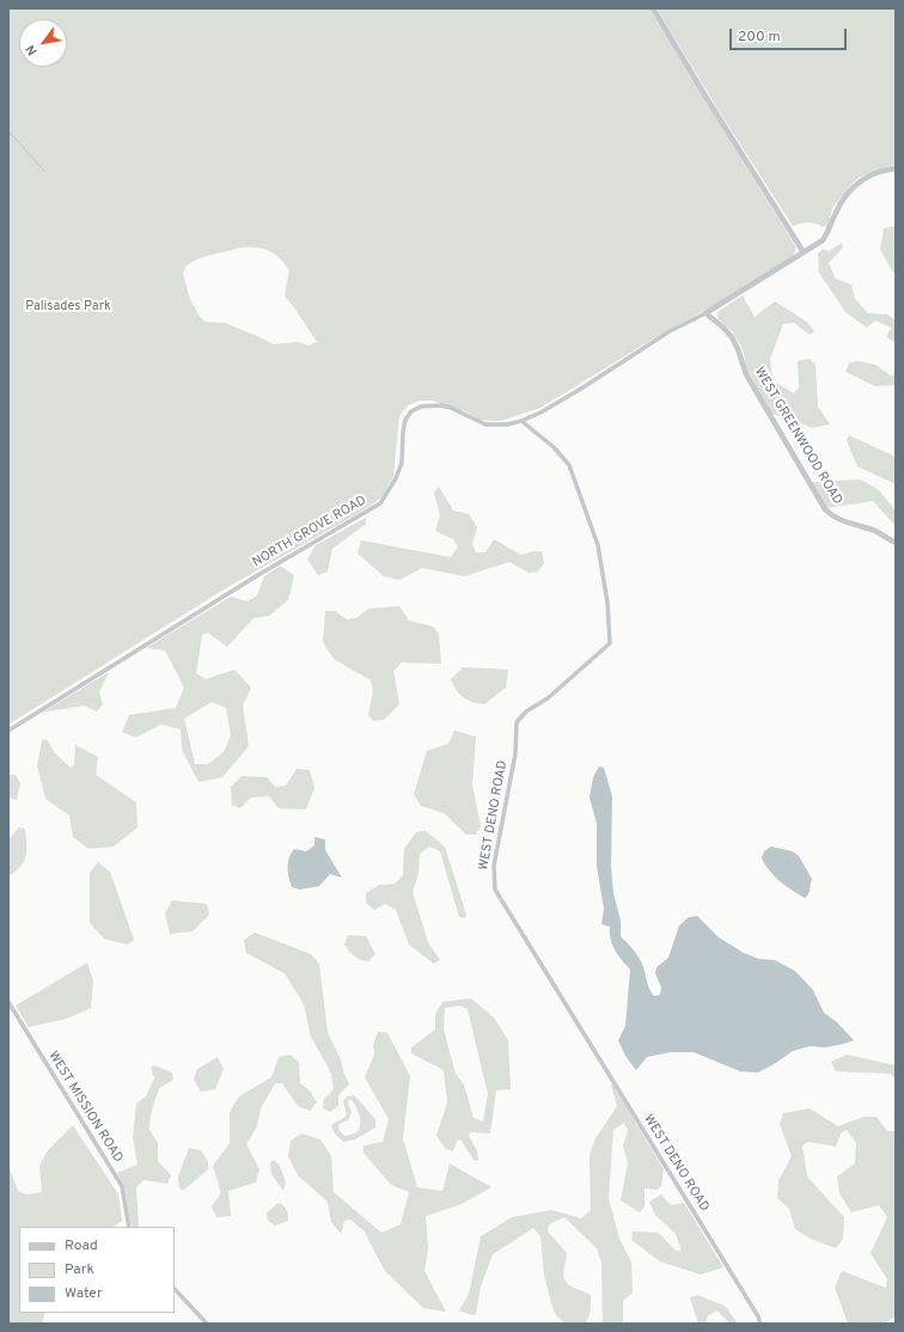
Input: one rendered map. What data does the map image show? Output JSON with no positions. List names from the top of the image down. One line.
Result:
{"streets":{"street":["WEST GREENWOOD ROAD","NORTH GROVE ROAD","WEST DENO ROAD","WEST MISSION ROAD"]},"crossings":[["WEST GREENWOOD ROAD","NORTH GROVE ROAD"],["NORTH GROVE ROAD","WEST DENO ROAD"]],"parks":["Palisades Park"],"legend":["Road","Park","Water"],"scale_bar":"200 m","north":"bottom left"}
